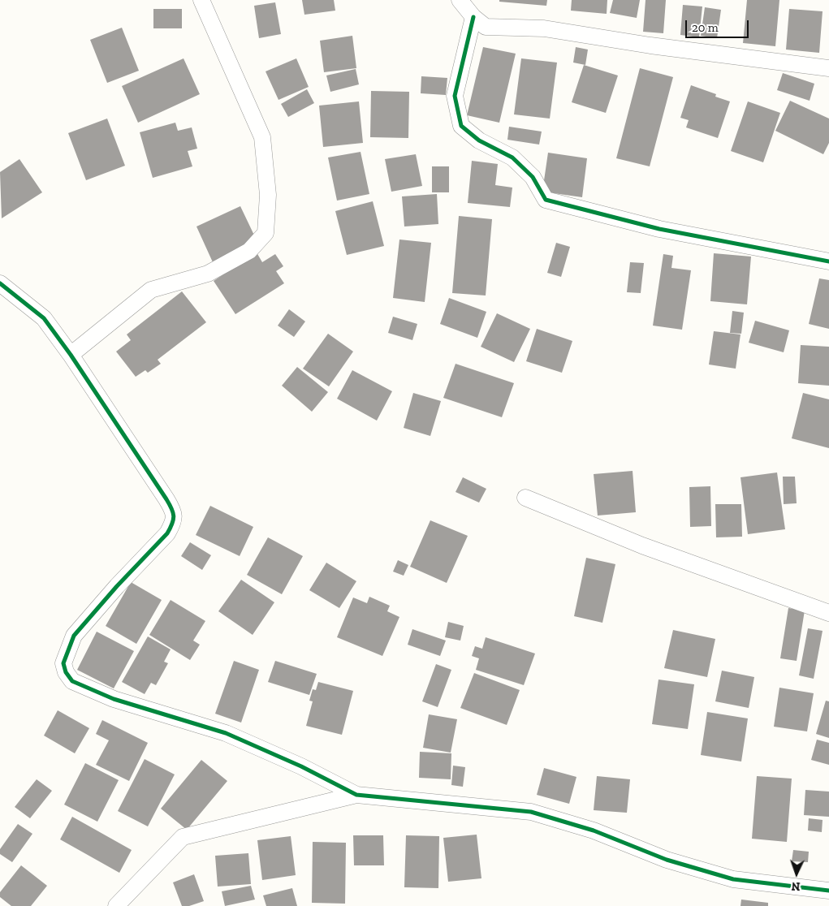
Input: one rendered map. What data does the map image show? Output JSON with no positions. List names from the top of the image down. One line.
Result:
{"scale_bar":"20 m","north":"bottom"}
